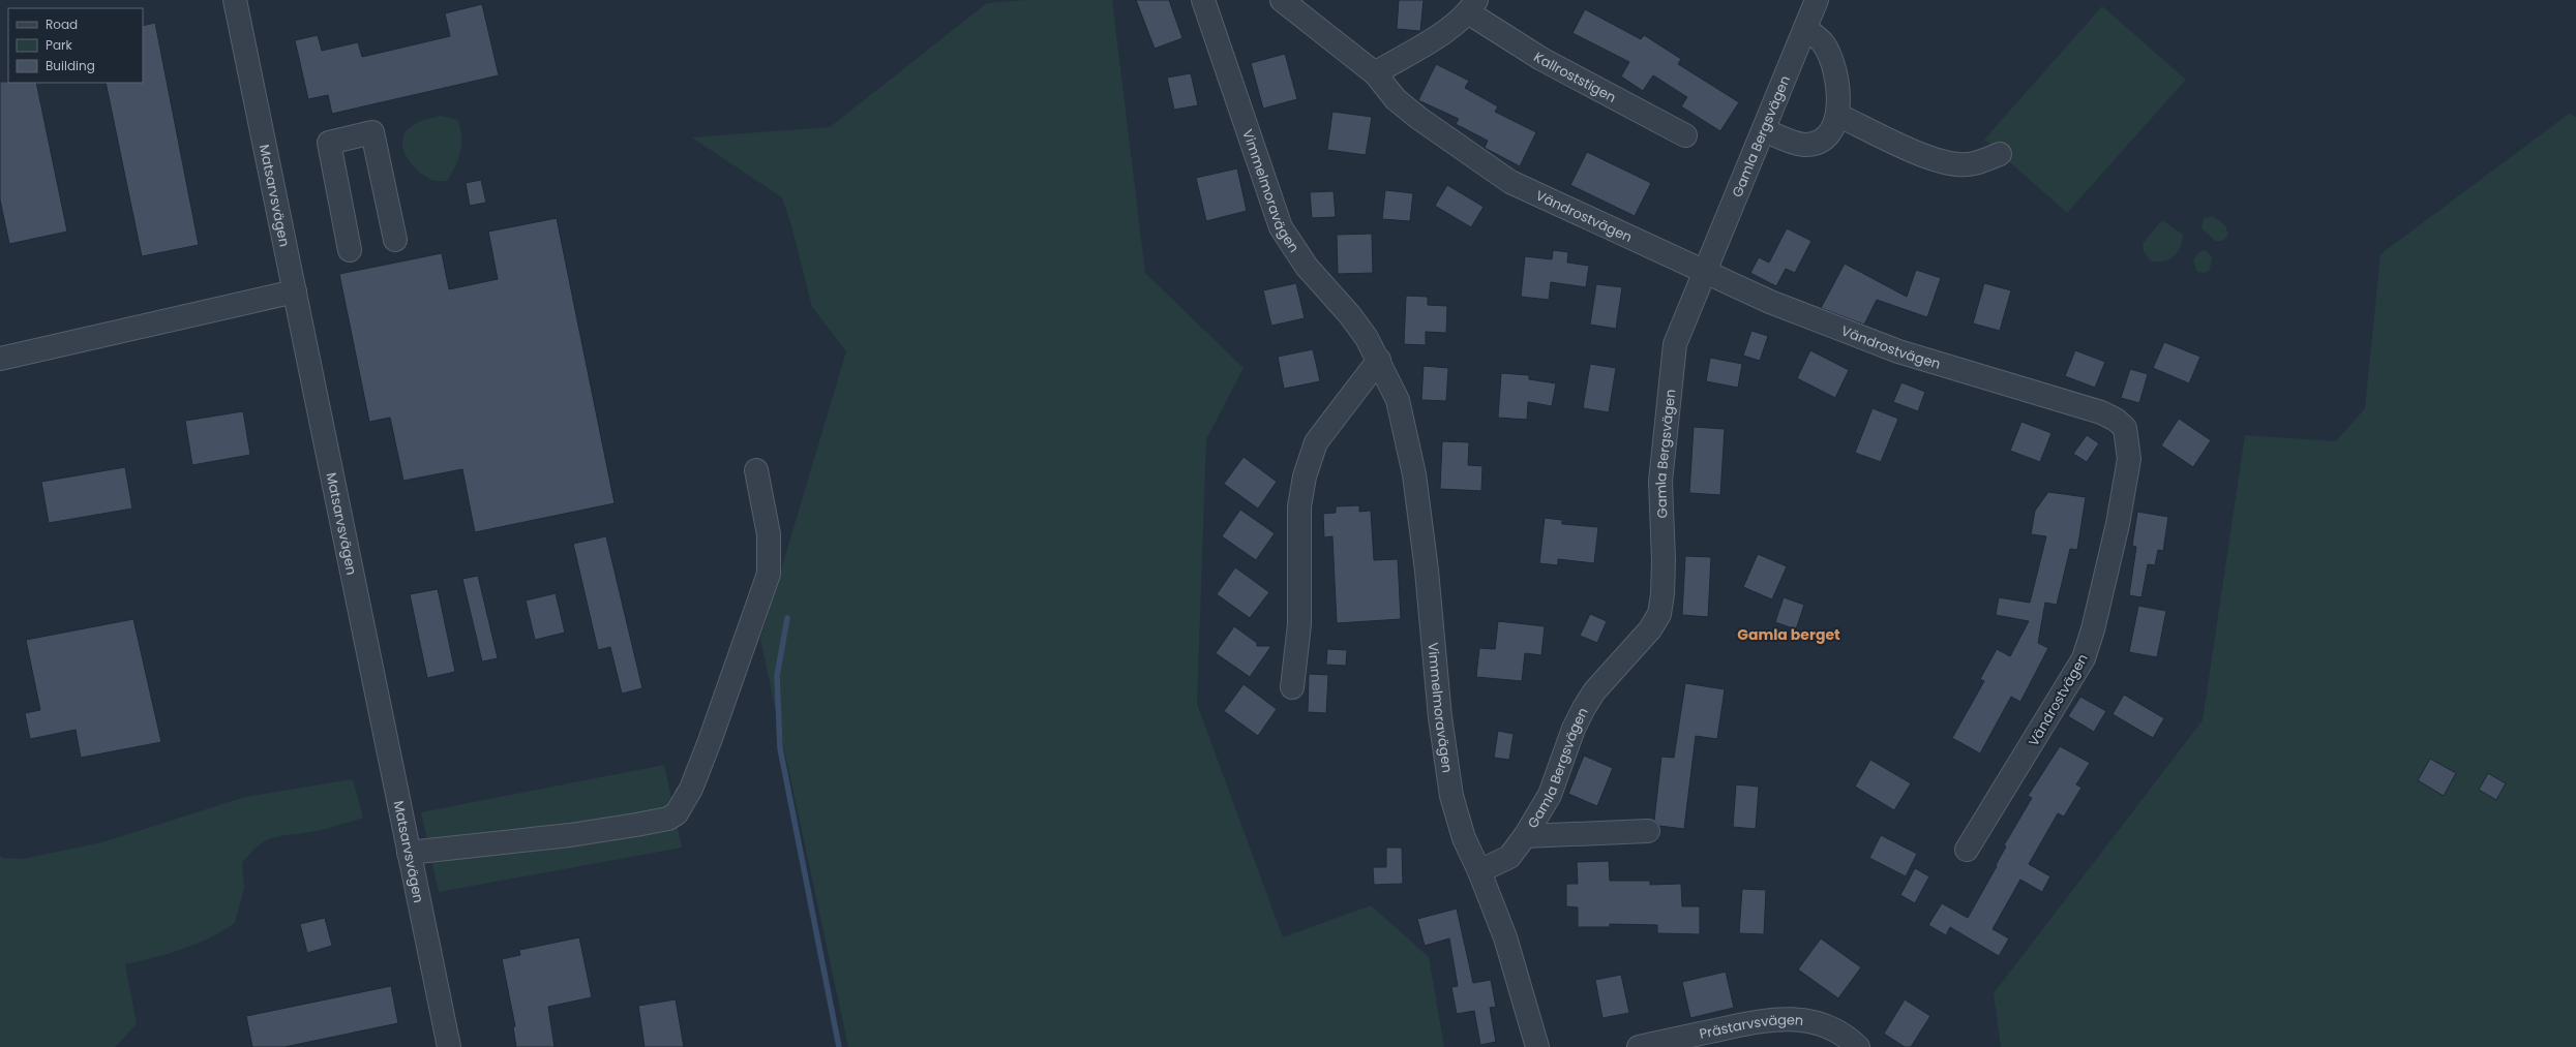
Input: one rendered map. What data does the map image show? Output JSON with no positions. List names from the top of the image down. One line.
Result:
{"streets":{"street":["Kallroststigen","Gamla Bergsvägen","Vimmelmoravägen","Matsarvsvägen","Vändrostvägen","Prästarvsvägen"]},"crossings":[["Kallroststigen","Vändrostvägen"],["Gamla Bergsvägen","Vimmelmoravägen"],["Gamla Bergsvägen","Vändrostvägen"]],"districts":["Gamla berget"],"legend":["Road","Park","Building"]}
